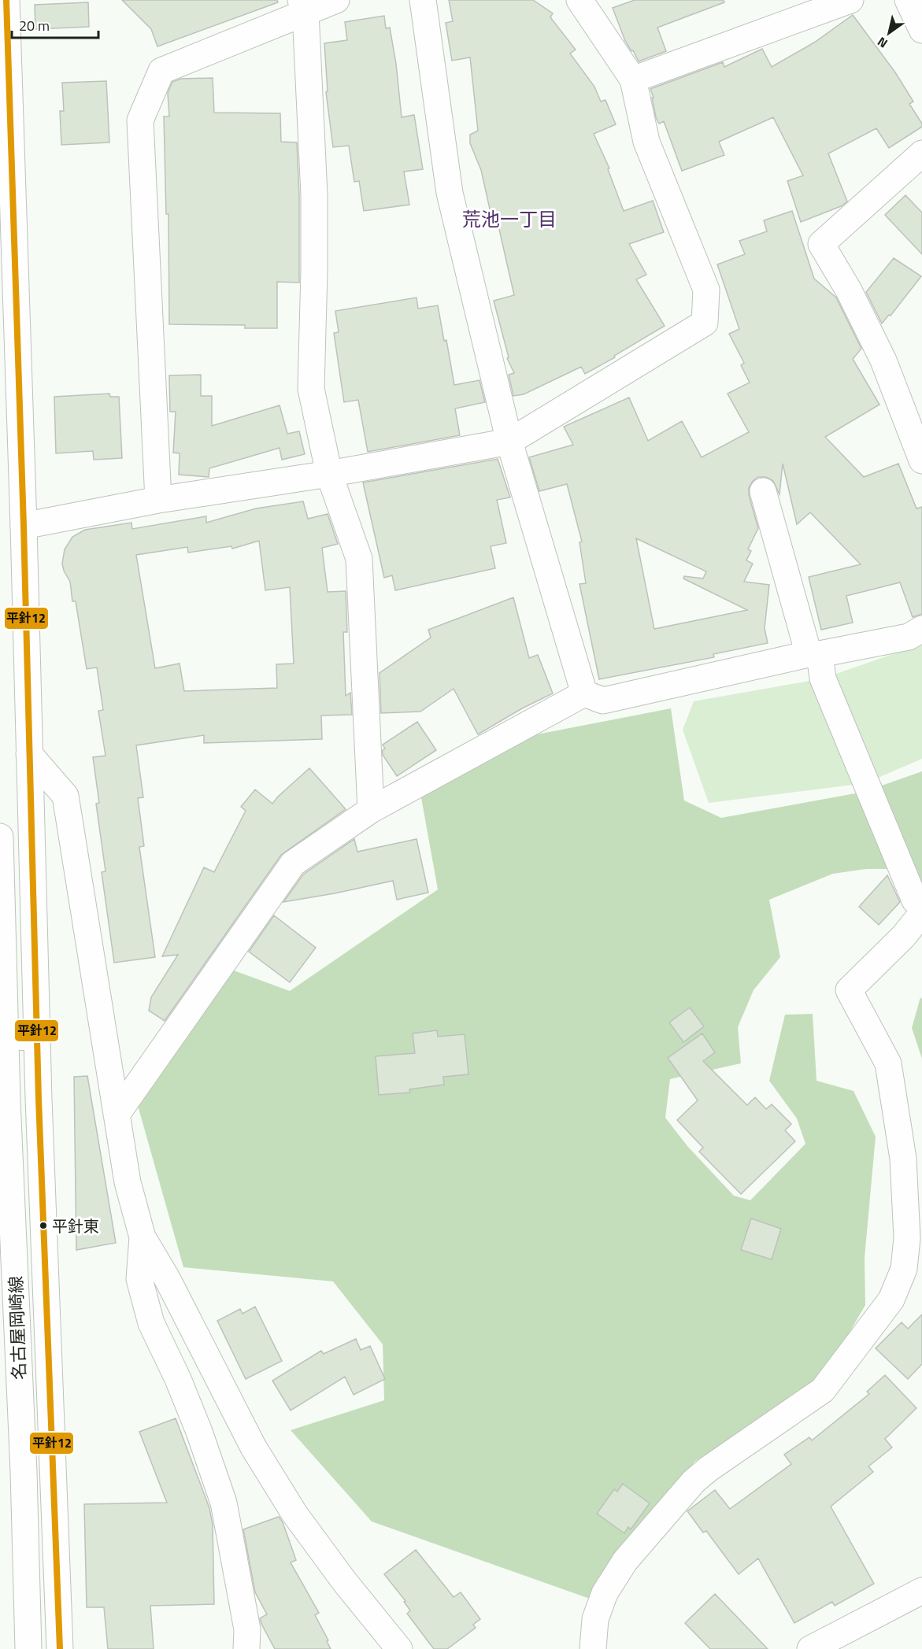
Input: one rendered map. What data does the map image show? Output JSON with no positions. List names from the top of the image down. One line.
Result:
{"streets":{"street":["名古屋岡崎線"]},"districts":["荒池一丁目"],"places":["平針東"],"lines":["transit line 平針12"],"scale_bar":"20 m","north":"bottom left"}
